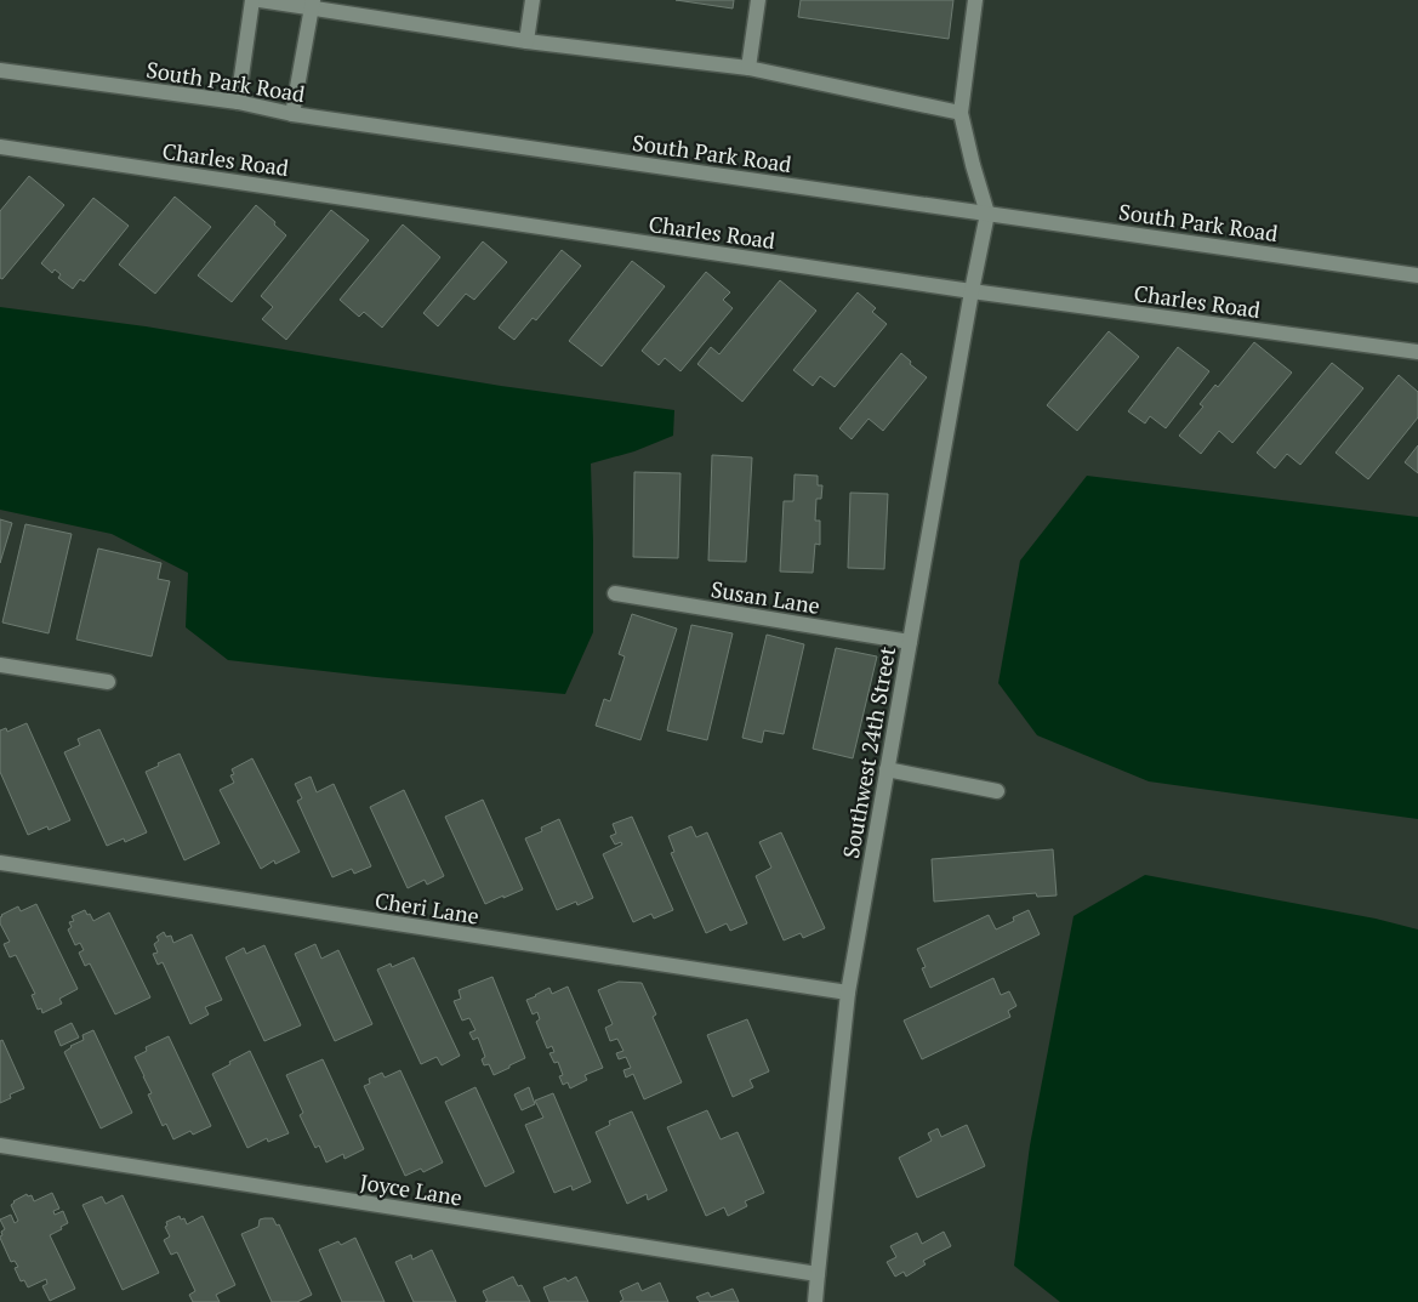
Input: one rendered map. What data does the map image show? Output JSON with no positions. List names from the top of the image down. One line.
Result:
{"streets":{"street":["South Park Road","Charles Road","Susan Lane","Southwest 24th Street","Cheri Lane","Joyce Lane"]},"crossings":[["South Park Road","Southwest 24th Street"],["Charles Road","Southwest 24th Street"],["Susan Lane","Southwest 24th Street"],["Southwest 24th Street","Cheri Lane"],["Southwest 24th Street","Joyce Lane"]]}
